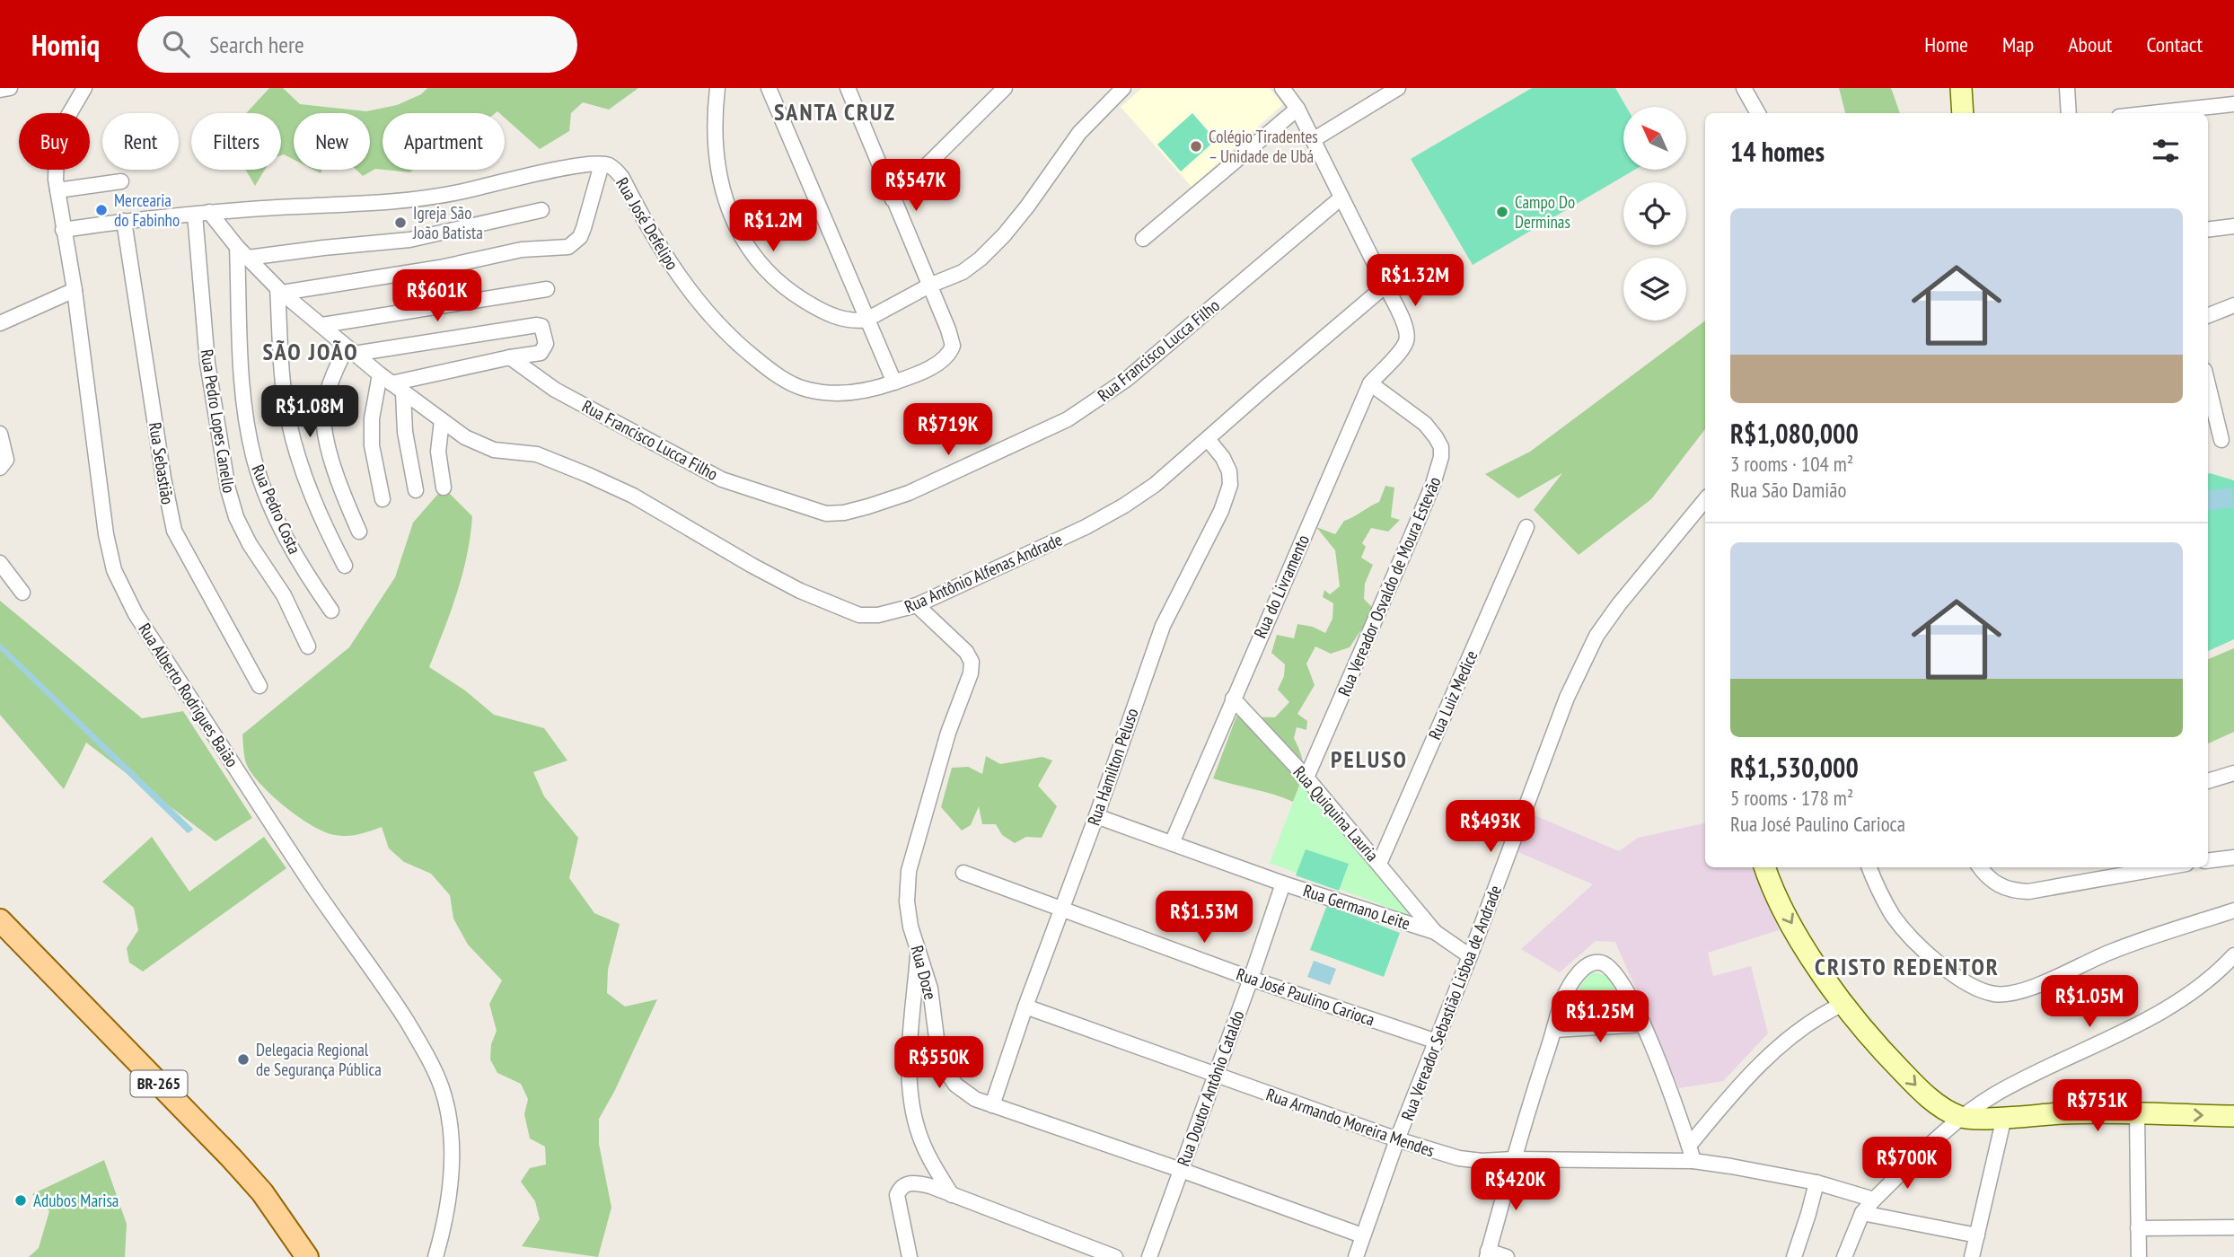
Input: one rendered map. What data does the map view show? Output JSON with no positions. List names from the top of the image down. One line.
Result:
{"streets":{"main road":["BR-265"],"street":["Rua José Defelipo","Rua Francisco Lucca Filho","Rua Pedro Lopes Canello","Rua Sebastião","Rua Pedro Costa","Rua Antônio Alfenas Andrade","Rua do Livramento","Rua Vereador Osvaldo de Moura Estevão","Rua Alberto Rodrigues Baião","Rua Luiz Medice","Rua Hamilton Peluso","Rua Quiquina Lauria","Rua Germano Leite","Rua Doze","Rua José Paulino Carioca","Rua Vereador Sebastião Lisboa de Andrade","Rua Doutor Antônio Cataldo","Rua Armando Moreira Mendes"]},"crossings":[["Rua José Defelipo","Rua Pedro Lopes Canello"],["Rua José Defelipo","Rua Sebastião"],["Rua José Defelipo","Rua Antônio Alfenas Andrade"],["Rua José Defelipo","Rua Alberto Rodrigues Baião"],["Rua Pedro Lopes Canello","Rua Antônio Alfenas Andrade"],["Rua Pedro Costa","Rua Antônio Alfenas Andrade"],["Rua Antônio Alfenas Andrade","Rua do Livramento"],["Rua Antônio Alfenas Andrade","Rua Hamilton Peluso"],["Rua Antônio Alfenas Andrade","Rua Doze"],["Rua do Livramento","Rua Vereador Osvaldo de Moura Estevão"],["Rua do Livramento","Rua Quiquina Lauria"],["Rua do Livramento","Rua Germano Leite"],["Rua Vereador Osvaldo de Moura Estevão","Rua Quiquina Lauria"],["Rua Luiz Medice","Rua Quiquina Lauria"],["Rua Hamilton Peluso","Rua Germano Leite"],["Rua Hamilton Peluso","Rua Doze"],["Rua Hamilton Peluso","Rua José Paulino Carioca"],["Rua Hamilton Peluso","Rua Armando Moreira Mendes"],["Rua Quiquina Lauria","Rua Germano Leite"],["Rua Germano Leite","Rua Vereador Sebastião Lisboa de Andrade"],["Rua Germano Leite","Rua Doutor Antônio Cataldo"],["Rua Doze","Rua Vereador Sebastião Lisboa de Andrade"],["Rua Doze","Rua Doutor Antônio Cataldo"],["Rua José Paulino Carioca","Rua Vereador Sebastião Lisboa de Andrade"],["Rua José Paulino Carioca","Rua Doutor Antônio Cataldo"],["Rua Vereador Sebastião Lisboa de Andrade","Rua Armando Moreira Mendes"],["Rua Doutor Antônio Cataldo","Rua Armando Moreira Mendes"]],"districts":["SANTA CRUZ","SÃO JOÃO","PELUSO","CRISTO REDENTOR"],"places":["Colégio Tiradentes – Unidade de Ubá","Mercearia do Fabinho","Campo Do Derminas","Igreja São João Batista","Delegacia Regional de Segurança Pública","Adubos Marisa"],"north":"top left","page":{"header":"Homiq","search":"Search here","nav":["Home","Map","About","Contact"],"chip":["Buy","Rent","Filters","New","Apartment"],"heading":"14 homes","price":["R$547K","R$1.2M","R$1.32M","R$601K","R$1.08M","R$719K","R$493K","R$1.53M","R$1.05M","R$1.25M","R$550K","R$751K","R$700K","R$420K"],"list":[{"name":"R$1,080,000","note":"3 rooms · 104 m² · Rua São Damião"},{"name":"R$1,530,000","note":"5 rooms · 178 m² · Rua José Paulino Carioca"}]}}
